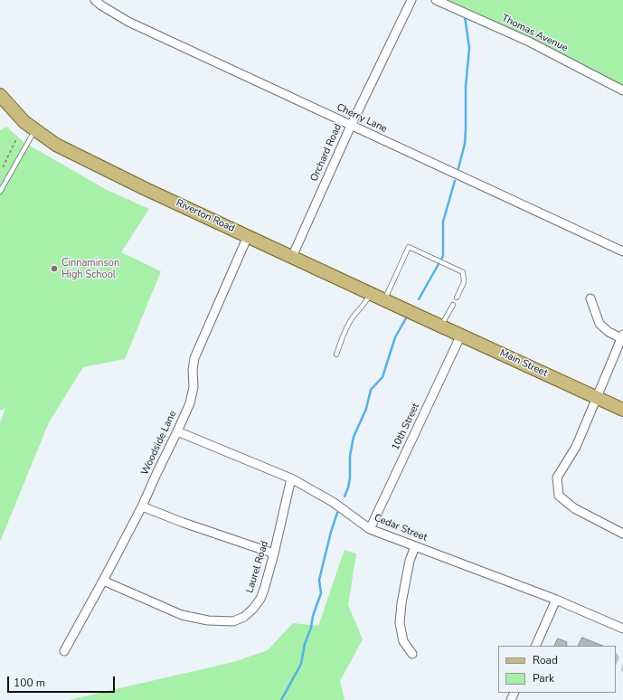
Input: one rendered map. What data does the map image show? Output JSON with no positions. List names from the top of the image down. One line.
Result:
{"streets":{"main road":["Riverton Road","Main Street"],"street":["Thomas Avenue","Cherry Lane","Orchard Road","10th Street","Woodside Lane","Cedar Street","Laurel Road"]},"crossings":[["Cherry Lane","Orchard Road"],["Orchard Road","Riverton Road"],["Riverton Road","Main Street"],["Riverton Road","Woodside Lane"],["Main Street","10th Street"],["10th Street","Cedar Street"],["Woodside Lane","Cedar Street"],["Woodside Lane","Laurel Road"],["Cedar Street","Laurel Road"]],"places":["Cinnaminson High School"],"legend":["Road","Park"],"scale_bar":"100 m"}
